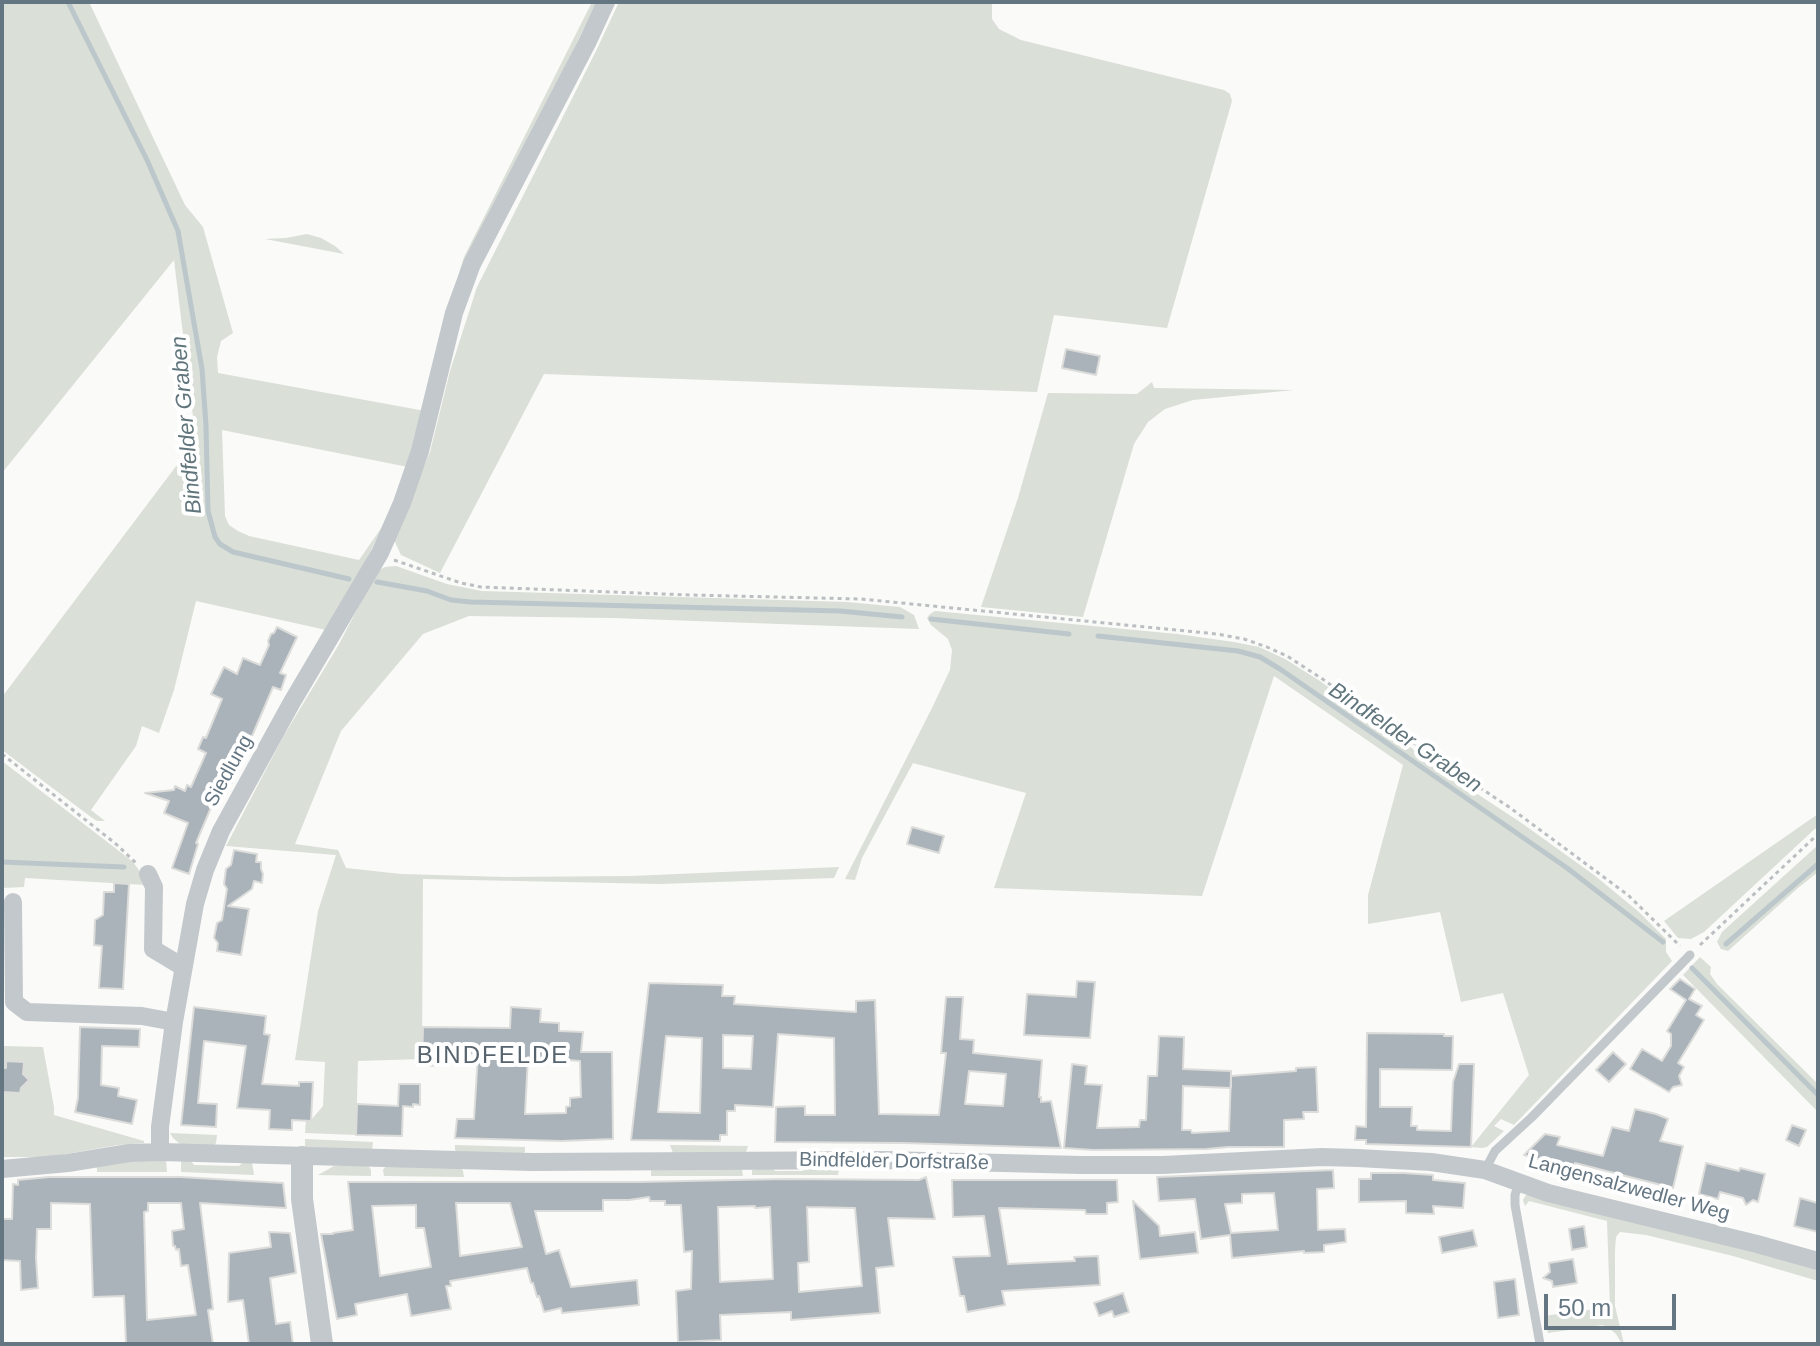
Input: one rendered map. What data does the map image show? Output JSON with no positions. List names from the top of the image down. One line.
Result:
{"streets":{"street":["Siedlung","Bindfelder Dorfstraße","Langensalzwedler Weg"]},"crossings":[["Siedlung","Bindfelder Dorfstraße"],["Bindfelder Dorfstraße","Langensalzwedler Weg"]],"districts":["BINDFELDE"],"water":["Bindfelder Graben"],"scale_bar":"50 m"}
